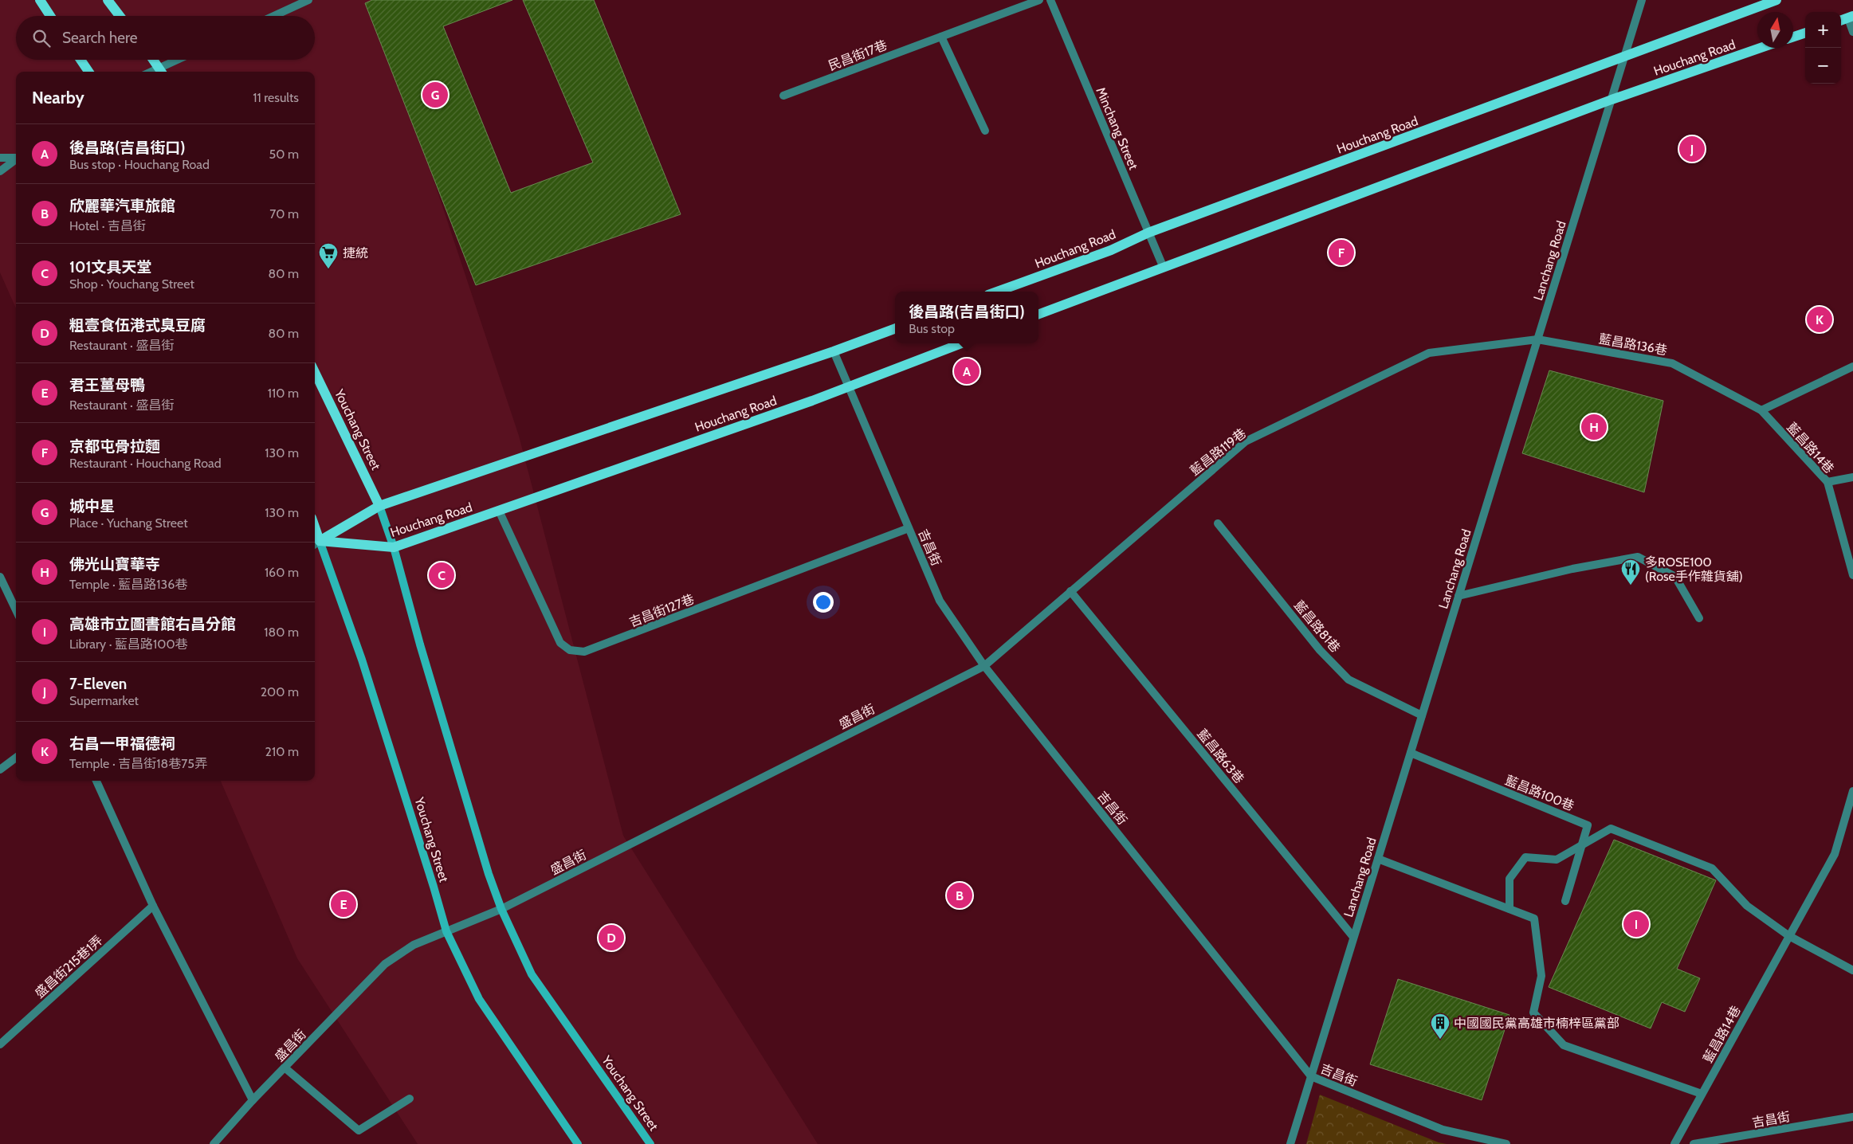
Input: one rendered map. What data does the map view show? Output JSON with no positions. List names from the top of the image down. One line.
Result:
{"streets":{"main road":["Houchang Road","Youchang Street"],"street":["民昌街17巷","Minchang Street","Lanchang Road","藍昌路136巷","藍昌路14巷","藍昌路119巷","吉昌街","吉昌街127巷","藍昌路81巷","盛昌街","藍昌路63巷","藍昌路100巷","盛昌街215巷1弄"]},"crossings":[["Houchang Road","Minchang Street"],["Houchang Road","Lanchang Road"],["Houchang Road","Youchang Street"],["Houchang Road","吉昌街"],["Houchang Road","吉昌街127巷"],["Lanchang Road","藍昌路136巷"],["Lanchang Road","藍昌路119巷"],["Lanchang Road","吉昌街"],["Lanchang Road","藍昌路81巷"],["Lanchang Road","藍昌路63巷"],["Lanchang Road","藍昌路100巷"],["藍昌路136巷","藍昌路14巷"],["藍昌路136巷","藍昌路119巷"],["Youchang Street","盛昌街"],["藍昌路119巷","吉昌街"],["藍昌路119巷","盛昌街"],["藍昌路119巷","藍昌路63巷"],["吉昌街","吉昌街127巷"],["吉昌街","盛昌街"]],"places":{"supermarket":["捷統"],"restaurant":["多ROSE100 (Rose手作雜貨舖)"],"building":["中國國民黨高雄市楠梓區黨部"]},"north":"top","page":{"map_buttons":["+","−"],"search":"Search here","heading":["Nearby","11 results"],"pins":["G","J","F","K","A","H","C","B","E","I","D"],"list":[{"mark":"A","name":"後昌路(吉昌街口)","note":"Bus stop · Houchang Road","value":"50 m"},{"mark":"B","name":"欣麗華汽車旅館","note":"Hotel · 吉昌街","value":"70 m"},{"mark":"C","name":"101文具天堂","note":"Shop · Youchang Street","value":"80 m"},{"mark":"D","name":"粗壹食伍港式臭豆腐","note":"Restaurant · 盛昌街","value":"80 m"},{"mark":"E","name":"君王薑母鴨","note":"Restaurant · 盛昌街","value":"110 m"},{"mark":"F","name":"京都屯骨拉麵","note":"Restaurant · Houchang Road","value":"130 m"},{"mark":"G","name":"城中星","note":"Place · Yuchang Street","value":"130 m"},{"mark":"H","name":"佛光山寶華寺","note":"Temple · 藍昌路136巷","value":"160 m"},{"mark":"I","name":"高雄市立圖書館右昌分館","note":"Library · 藍昌路100巷","value":"180 m"},{"mark":"J","name":"7-Eleven","note":"Supermarket","value":"200 m"},{"mark":"K","name":"右昌一甲福德祠","note":"Temple · 吉昌街18巷75弄","value":"210 m"}],"popup":["後昌路(吉昌街口)","Bus stop"]}}
